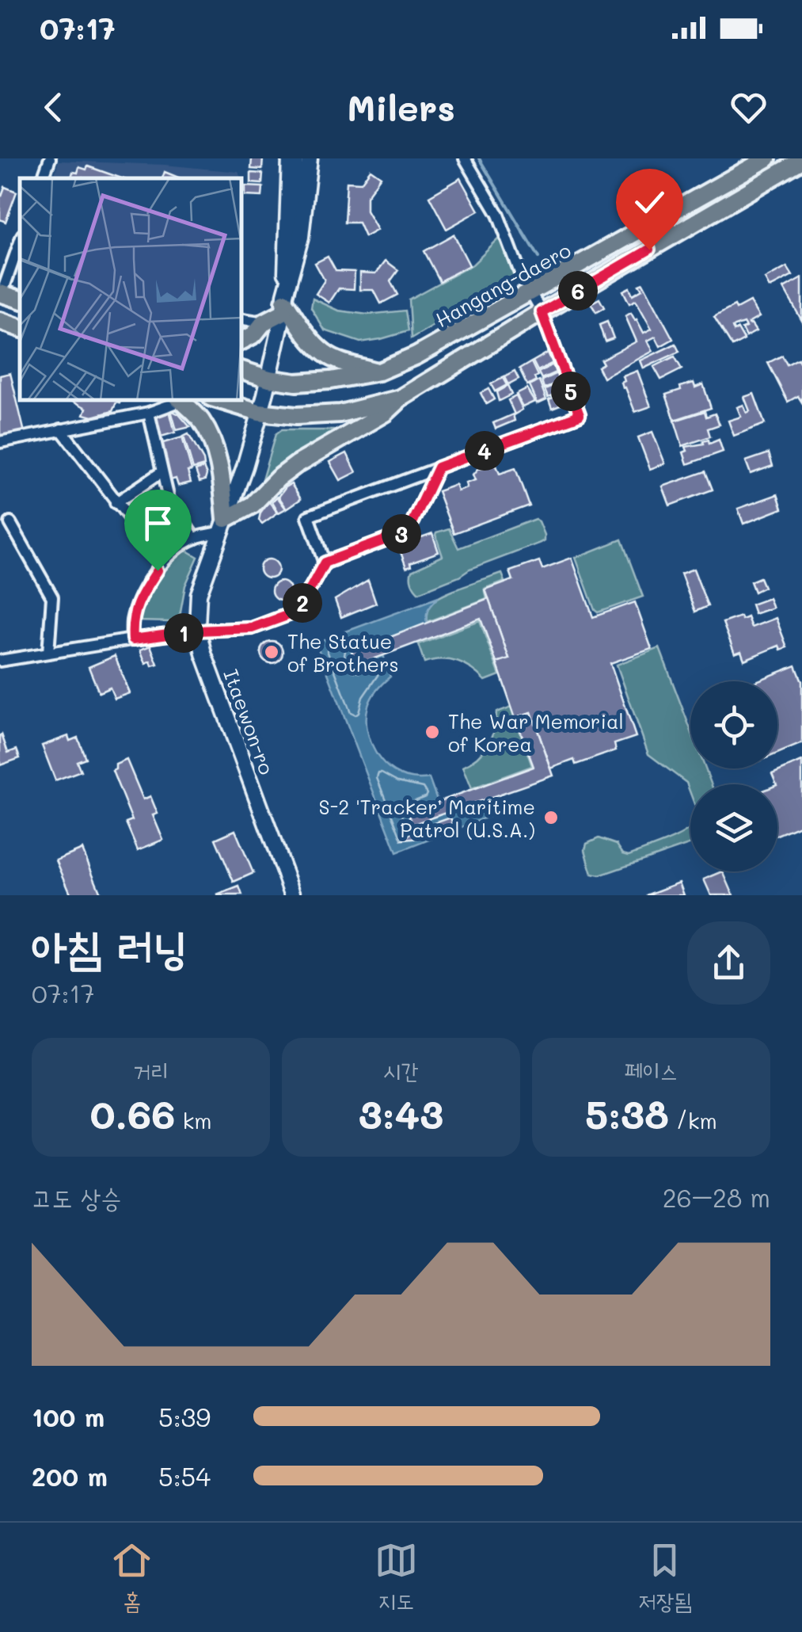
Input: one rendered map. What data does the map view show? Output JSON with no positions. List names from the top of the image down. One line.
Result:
{"streets":{"main road":["Hangang-daero","Itaewon-ro"]},"crossings":[["Hangang-daero","Itaewon-ro"]],"places":["The Statue of Brothers","The War Memorial of Korea","S-2 'Tracker' Maritime Patrol (U.S.A.)"],"page":{"status":"07:17","header":"Milers","pins":["6","5","4","3","2","1"],"heading":["아침 러닝","07:17"],"stats":[["거리","0.66 km"],["시간","3:43"],["페이스","5:38 /km"]],"chart":["고도 상승","26–28 m"],"list":[{"name":"100 m","note":"5:39"},{"name":"200 m","note":"5:54"}],"tabs":["홈","지도","저장됨"]}}
